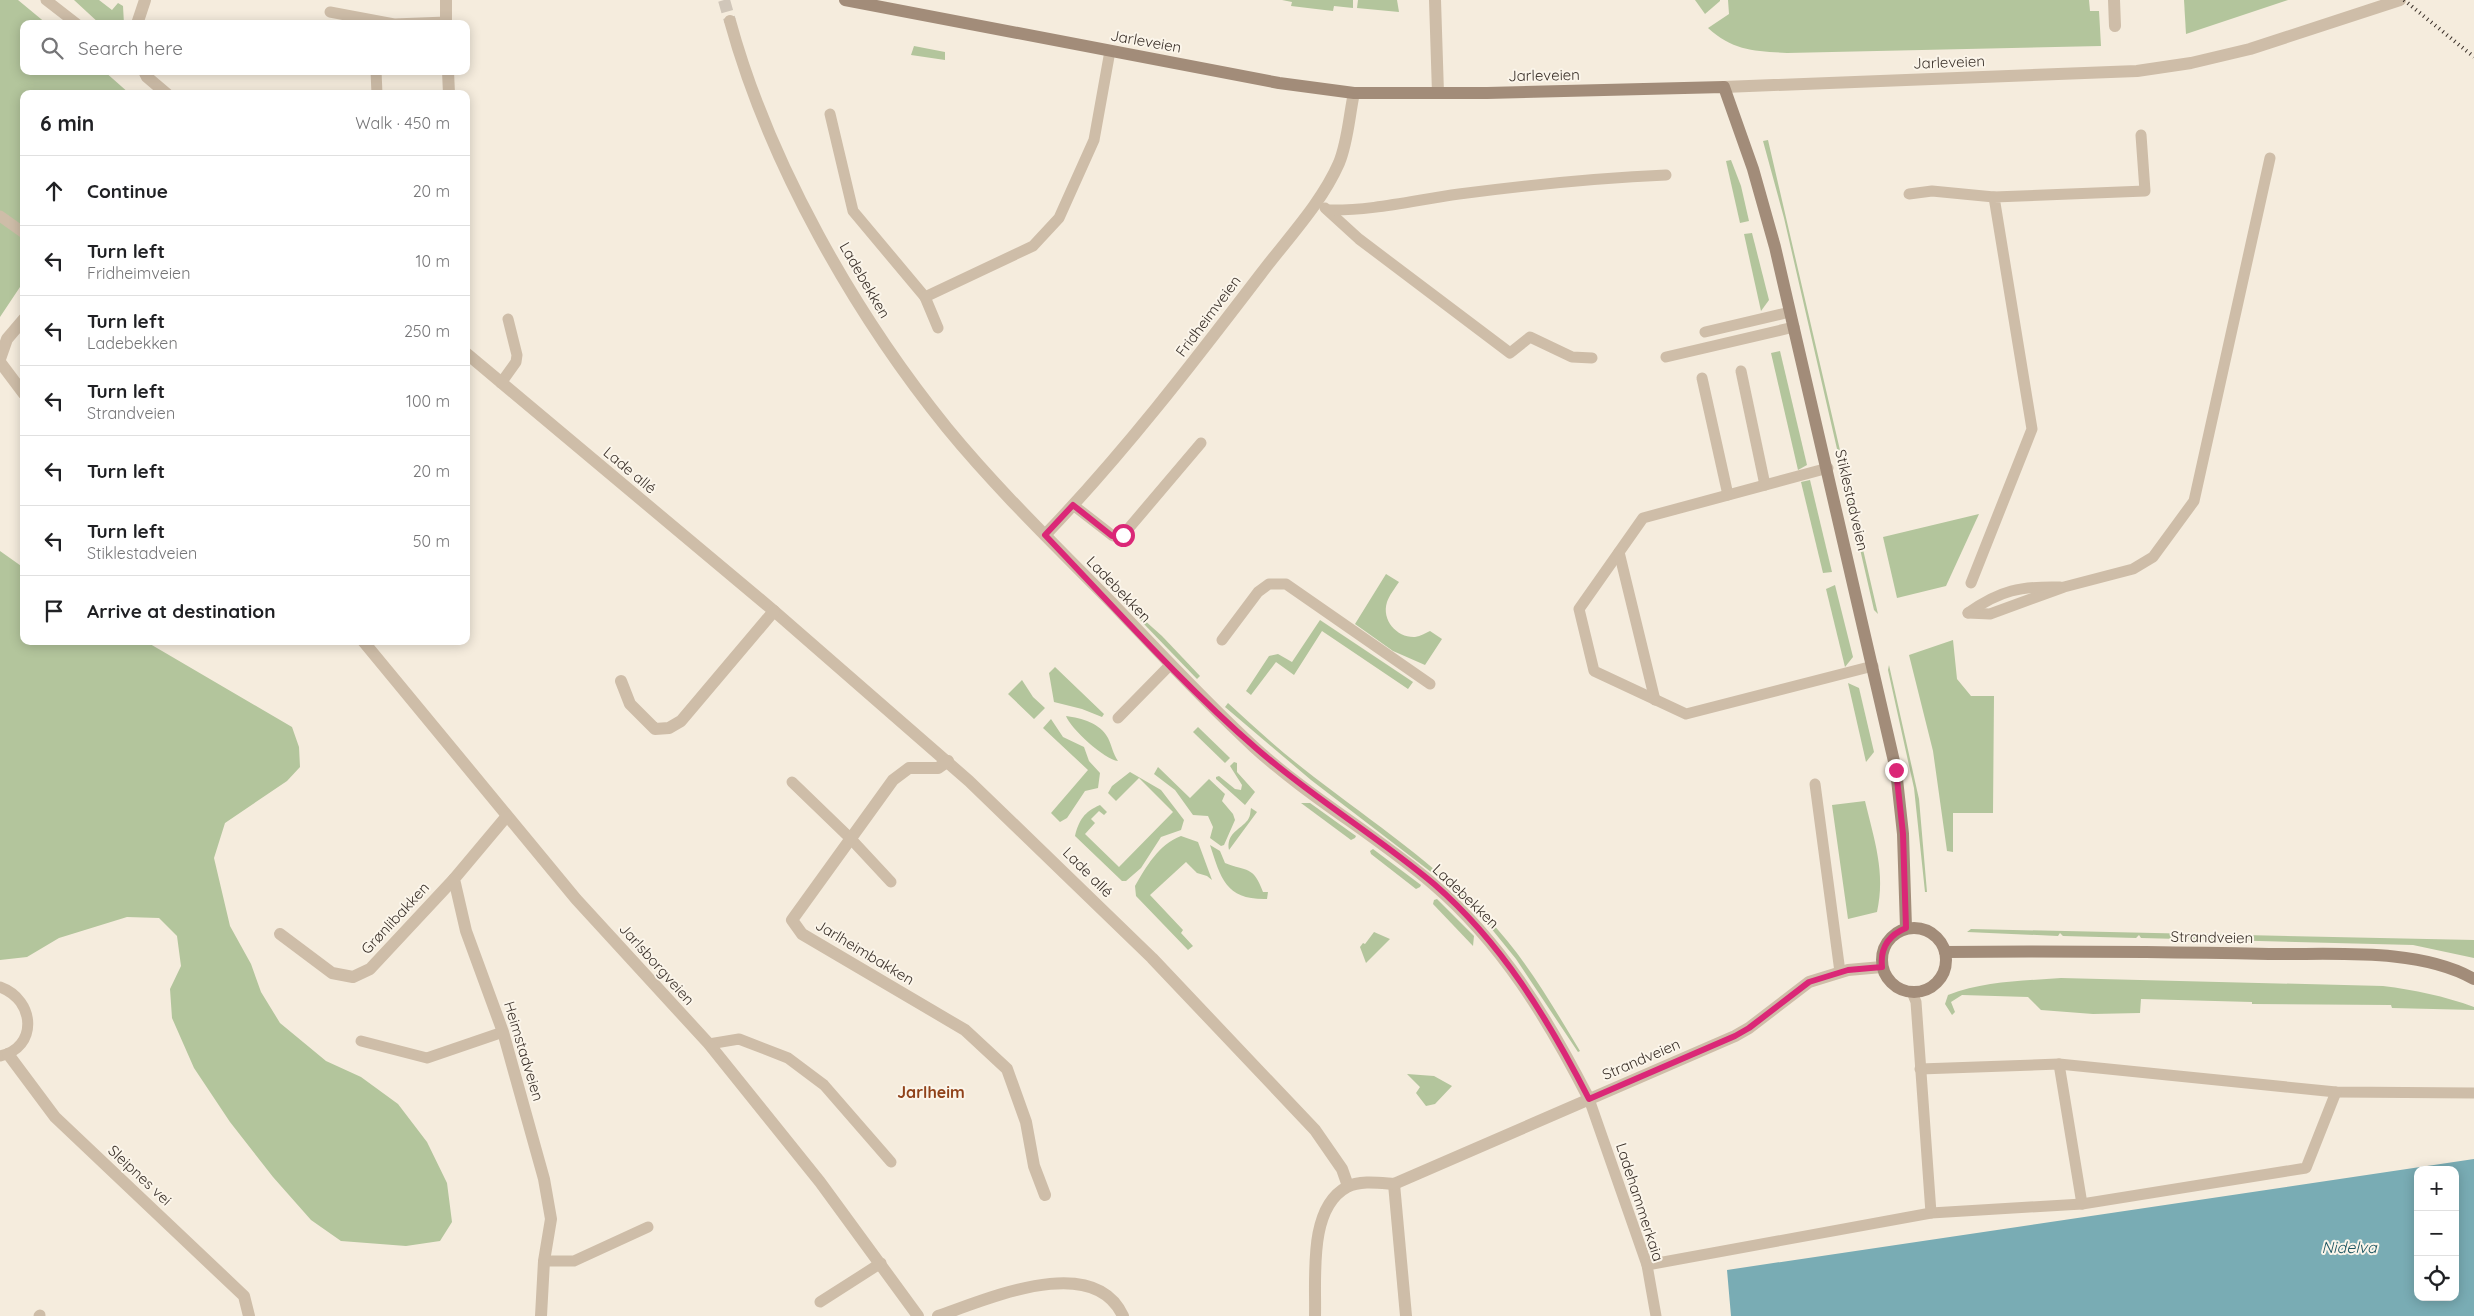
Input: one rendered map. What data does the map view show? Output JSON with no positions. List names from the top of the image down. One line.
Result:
{"streets":{"main road":["Jarleveien","Stiklestadveien","Strandveien"],"street":["Ladebekken","Fridheimveien","Lade allé","Grønlibakken","Jarlheimbakken","Jarlsborgveien","Heimstadveien","Sleipnes vei"],"lane":["Ladehammerkaia"]},"crossings":[["Jarleveien","Fridheimveien"],["Jarleveien","Stiklestadveien"],["Ladebekken","Fridheimveien"],["Ladebekken","Strandveien"],["Ladebekken","Ladehammerkaia"],["Lade allé","Strandveien"],["Lade allé","Jarlheimbakken"],["Stiklestadveien","Strandveien"],["Grønlibakken","Heimstadveien"],["Strandveien","Ladehammerkaia"]],"districts":["Jarlheim"],"water":["Nidelva"],"page":{"search":"Search here","heading":["6 min","Walk · 450 m"],"list":[["Continue","20 m"],["Turn left","Fridheimveien","10 m"],["Turn left","Ladebekken","250 m"],["Turn left","Strandveien","100 m"],["Turn left","20 m"],["Turn left","Stiklestadveien","50 m"],"Arrive at destination"],"map_buttons":["+","−"]}}
